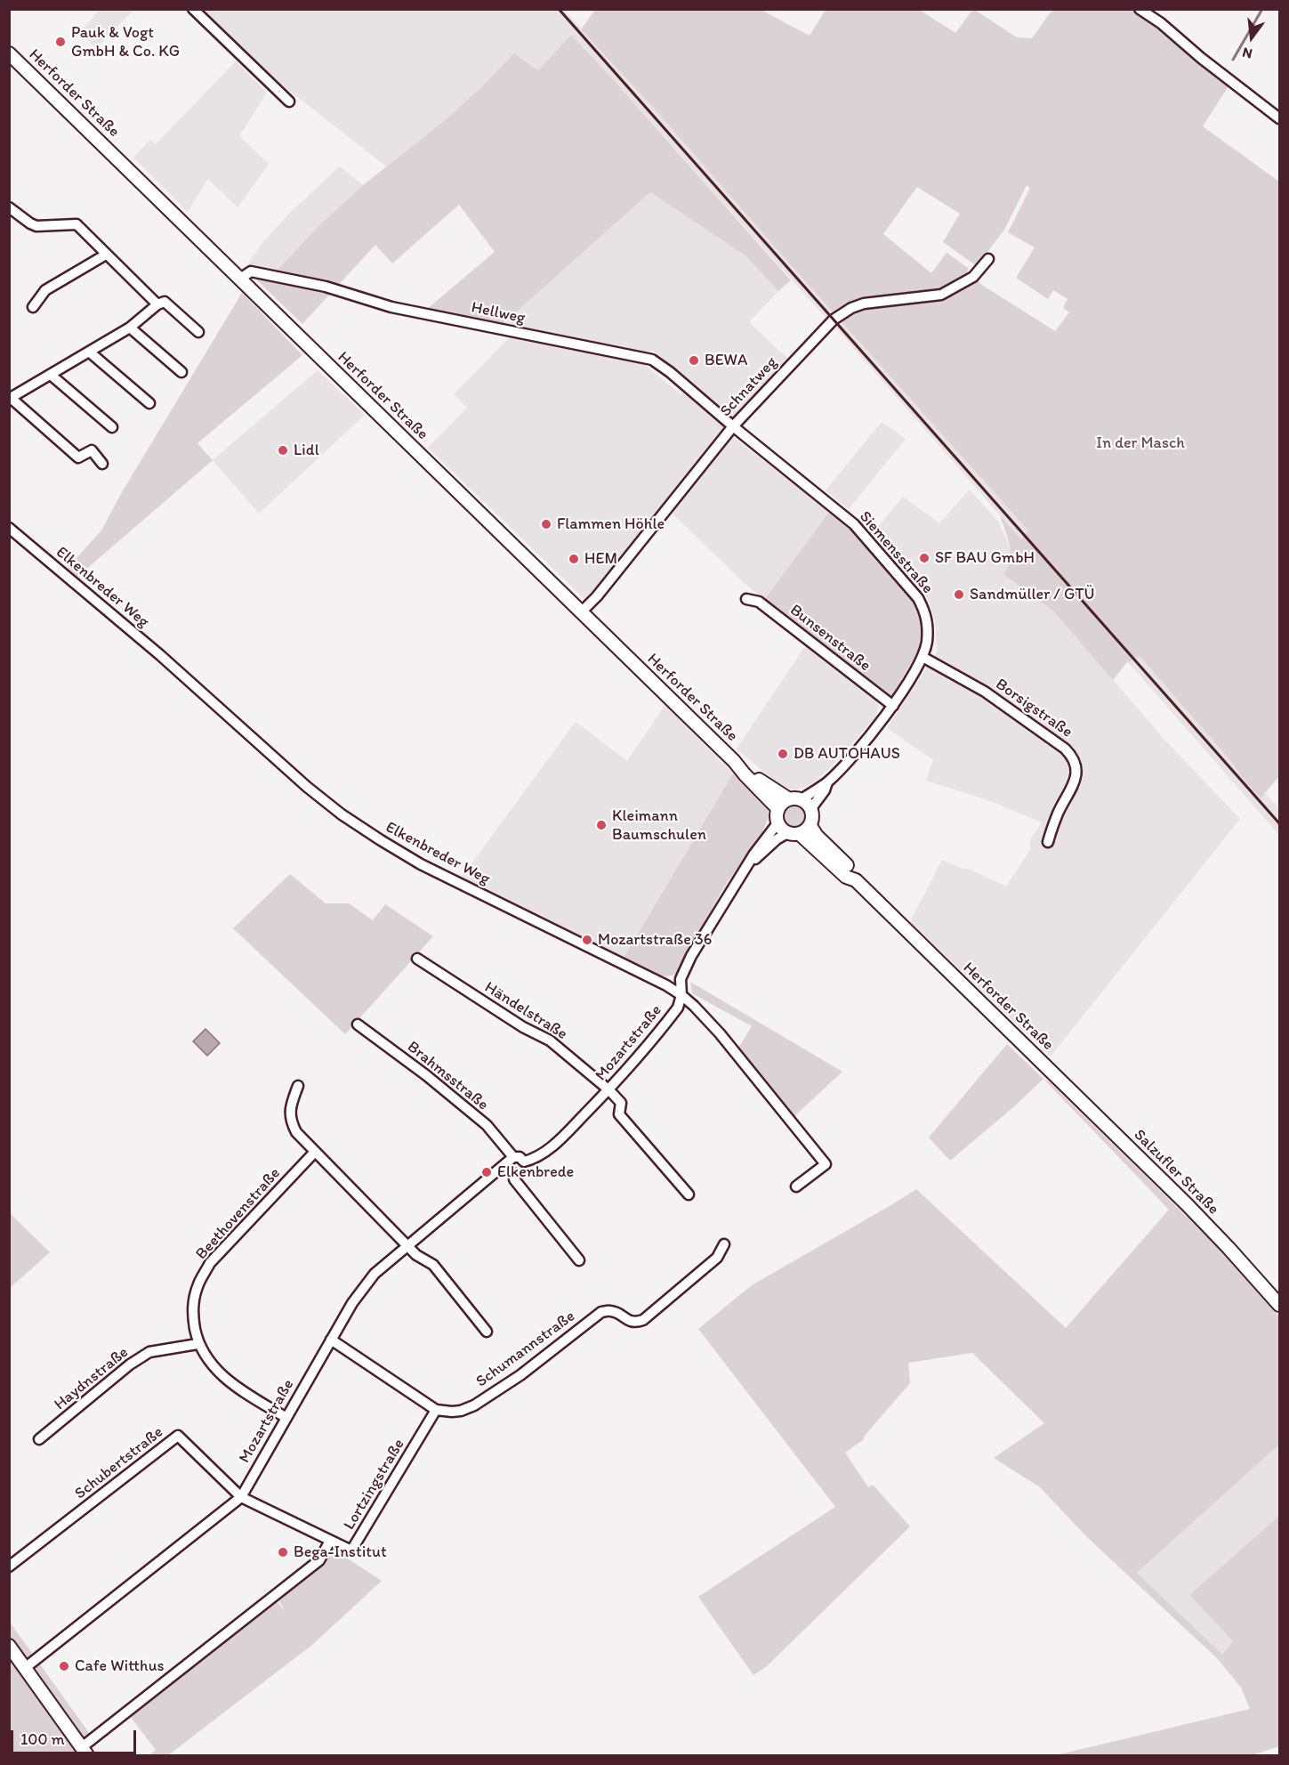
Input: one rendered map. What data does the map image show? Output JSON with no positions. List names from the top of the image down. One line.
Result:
{"streets":{"main road":["Herforder Straße","Salzufler Straße"],"street":["Hellweg","Schnatweg","Siemensstraße","Elkenbreder Weg","Bunsenstraße","Borsigstraße","Händelstraße","Mozartstraße","Brahmsstraße","Beethovenstraße","Schumannstraße","Haydnstraße","Schubertstraße","Lortzingstraße"]},"crossings":[["Herforder Straße","Hellweg"],["Herforder Straße","Schnatweg"],["Herforder Straße","Siemensstraße"],["Herforder Straße","Mozartstraße"],["Herforder Straße","Salzufler Straße"],["Hellweg","Schnatweg"],["Hellweg","Siemensstraße"],["Schnatweg","Siemensstraße"],["Siemensstraße","Bunsenstraße"],["Siemensstraße","Borsigstraße"],["Siemensstraße","Mozartstraße"],["Elkenbreder Weg","Mozartstraße"],["Händelstraße","Mozartstraße"],["Mozartstraße","Brahmsstraße"],["Mozartstraße","Beethovenstraße"],["Mozartstraße","Schubertstraße"],["Mozartstraße","Lortzingstraße"],["Beethovenstraße","Haydnstraße"],["Schumannstraße","Lortzingstraße"],["Schubertstraße","Lortzingstraße"]],"parks":["In der Masch"],"places":["Pauk & Vogt GmbH & Co. KG","BEWA","Lidl","Flammen Höhle","SF BAU GmbH","HEM","Sandmüller / GTÜ","DB AUTOHAUS","Kleimann Baumschulen","Mozartstraße 36","Elkenbrede","Bega-Institut","Cafe Witthus"],"scale_bar":"100 m","north":"bottom"}
